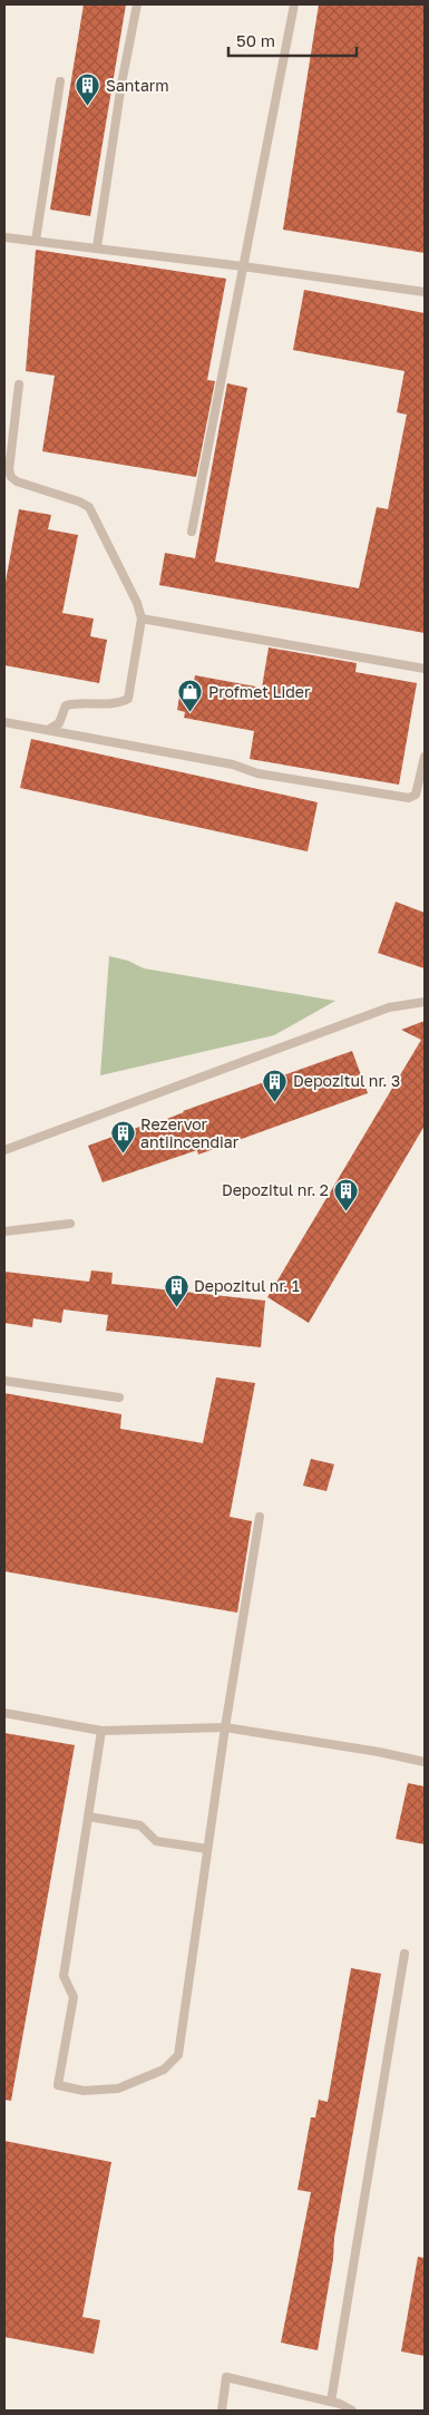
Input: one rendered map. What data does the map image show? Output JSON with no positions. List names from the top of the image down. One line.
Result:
{"places":{"building":["Santarm","Depozitul nr. 3","Rezervor antiincendiar","Depozitul nr. 2","Depozitul nr. 1"],"shop":["Profmet Lider"]},"scale_bar":"50 m"}
